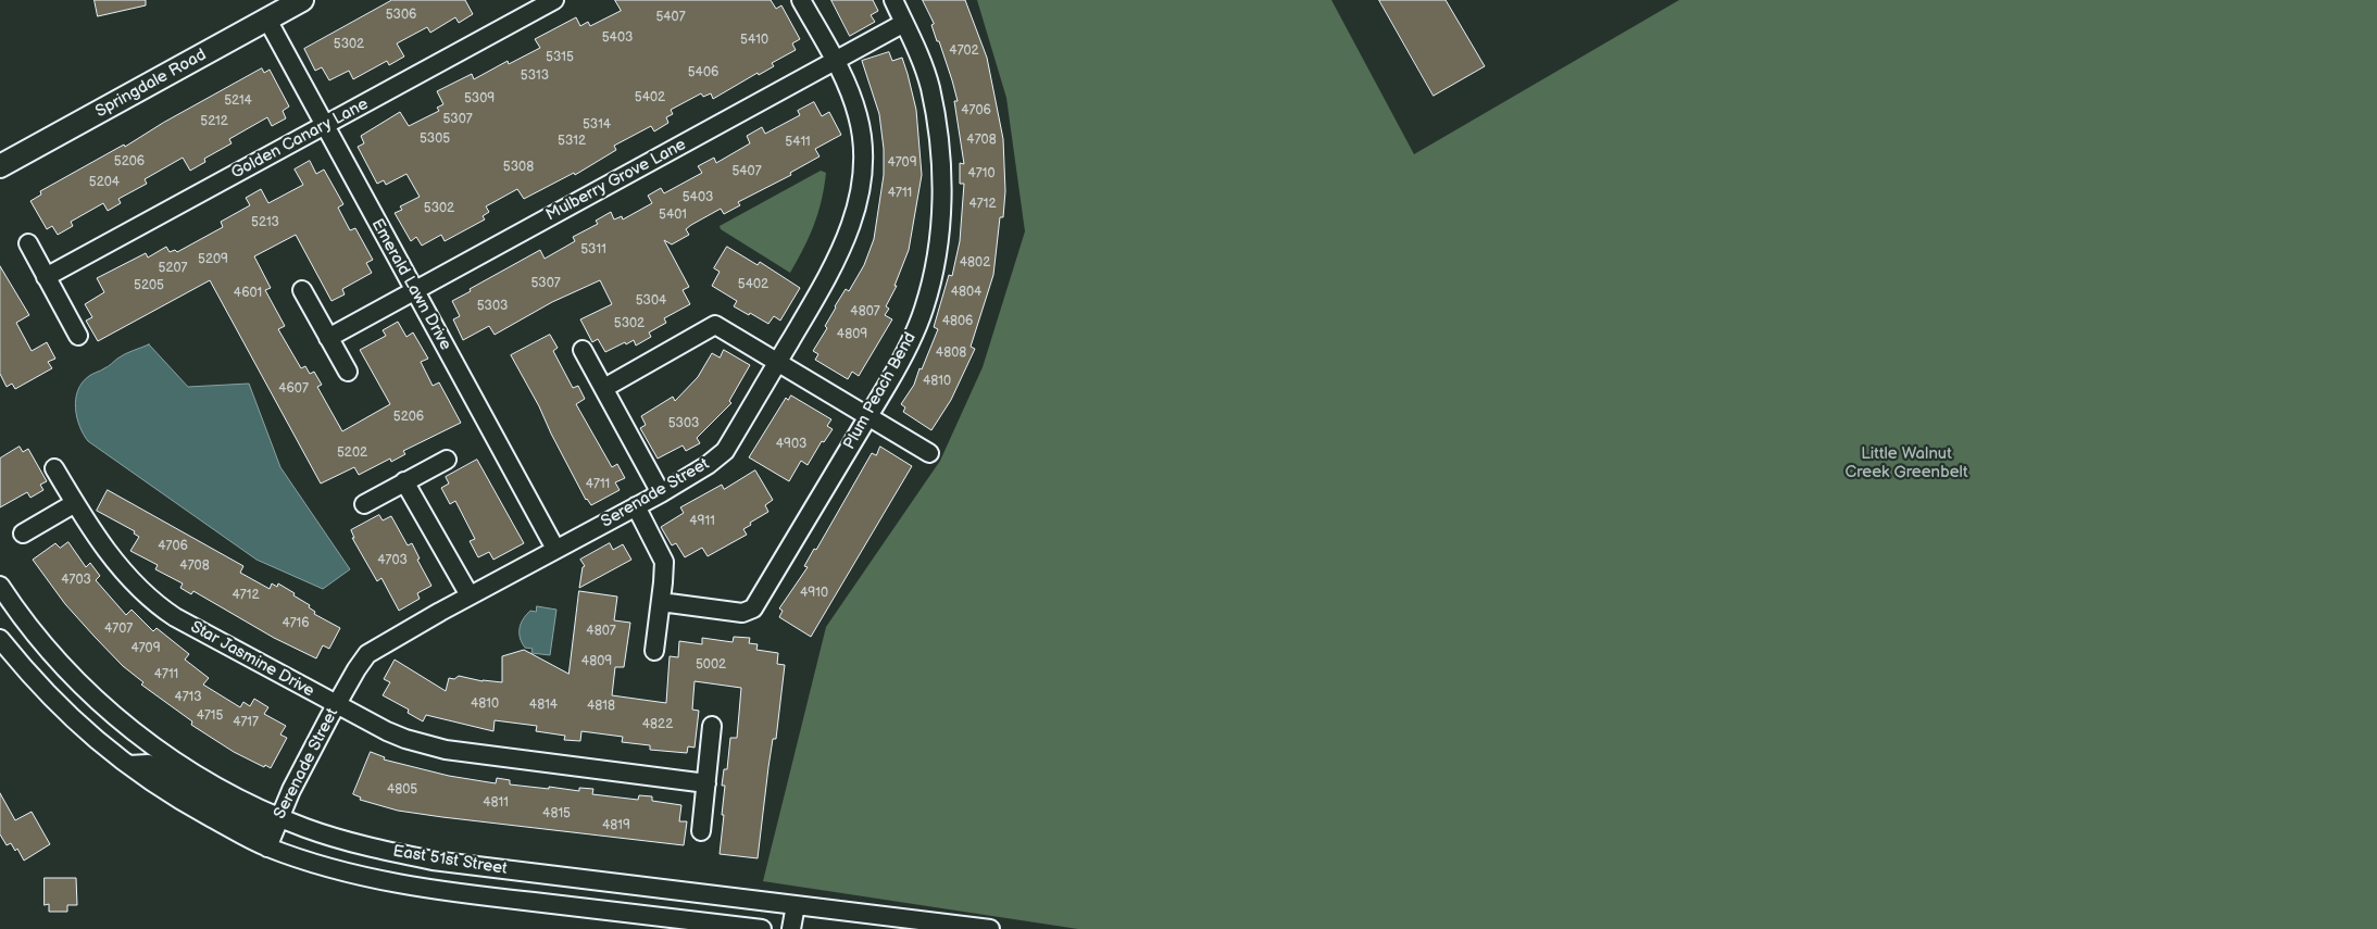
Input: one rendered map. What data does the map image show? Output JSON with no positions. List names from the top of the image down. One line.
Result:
{"streets":{"main road":["Springdale Road"],"street":["Golden Canary Lane","Mulberry Grove Lane","Emerald Lawn Drive","Plum Peach Bend","Serenade Street","Star Jasmine Drive","East 51st Street"]},"crossings":[["Springdale Road","Emerald Lawn Drive"],["Golden Canary Lane","Emerald Lawn Drive"],["Mulberry Grove Lane","Emerald Lawn Drive"],["Mulberry Grove Lane","Plum Peach Bend"],["Mulberry Grove Lane","Serenade Street"],["Emerald Lawn Drive","Serenade Street"],["Serenade Street","Star Jasmine Drive"],["Serenade Street","East 51st Street"]],"parks":["Little Walnut Creek Greenbelt"],"house_numbers":["5306","5407","5403","5410","5302","4702","5315","5406","5313","5402","5309","5214","4706","5307","5212","5314","5305","4708","5312","5411","5206","4709","5308","5407","4710","5204","4711","5403","4712","5302","5401","5213","5311","5209","4802","5207","5307","5402","5205","4804","4601","5304","5303","4807","4806","5302","4809","4808","4810","4607","5206","5303","4903","5202","4711","4911","4706","4703","4708","4703","4910","4712","4716","4707","4807","4709","4809","5002","4711","4713","4810","4814","4818","4715","4717","4822","4805","4811","4815","4819"]}
